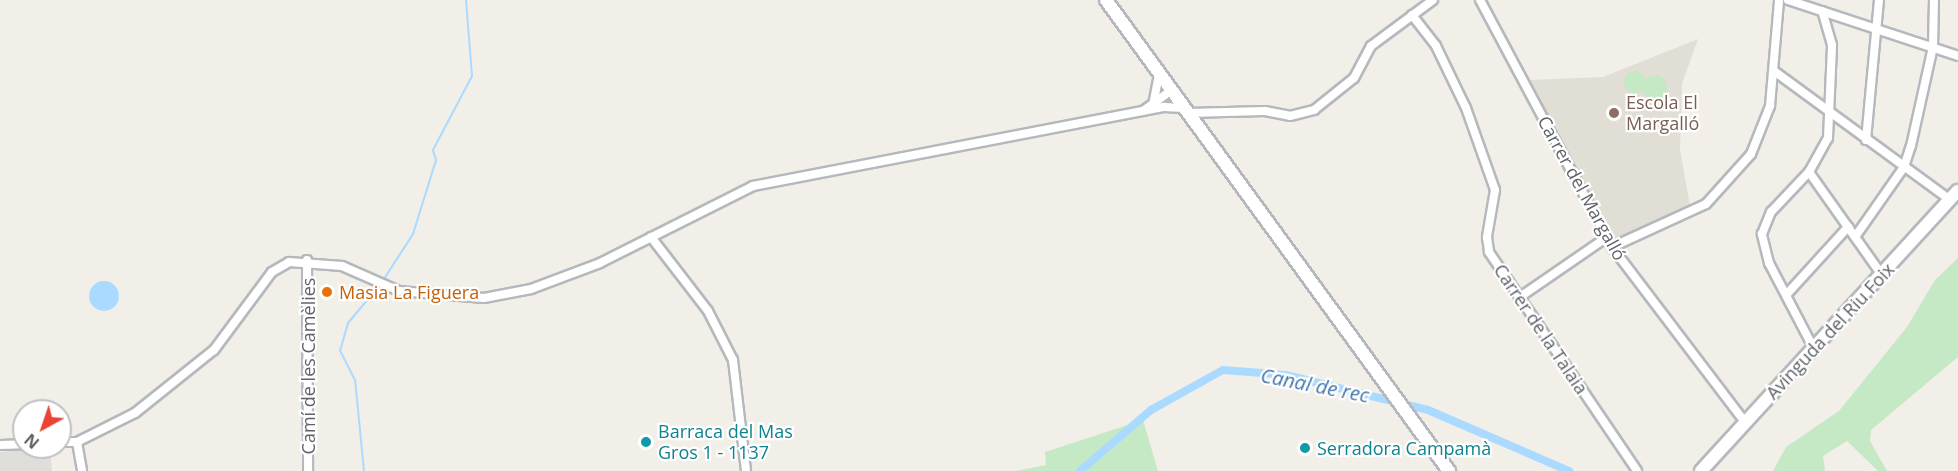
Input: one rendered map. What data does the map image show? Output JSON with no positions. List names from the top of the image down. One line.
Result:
{"streets":{"street":["Carrer del Margalló","Carrer de la Talaia","Avinguda del Riu Foix","Camí de les Camèlies"]},"crossings":[["Carrer del Margalló","Avinguda del Riu Foix"]],"water":["Canal de rec"],"places":["Escola El Margalló","Masia La Figuera","Barraca del Mas Gros 1 - 1137","Serradora Campamà"],"north":"bottom left"}
